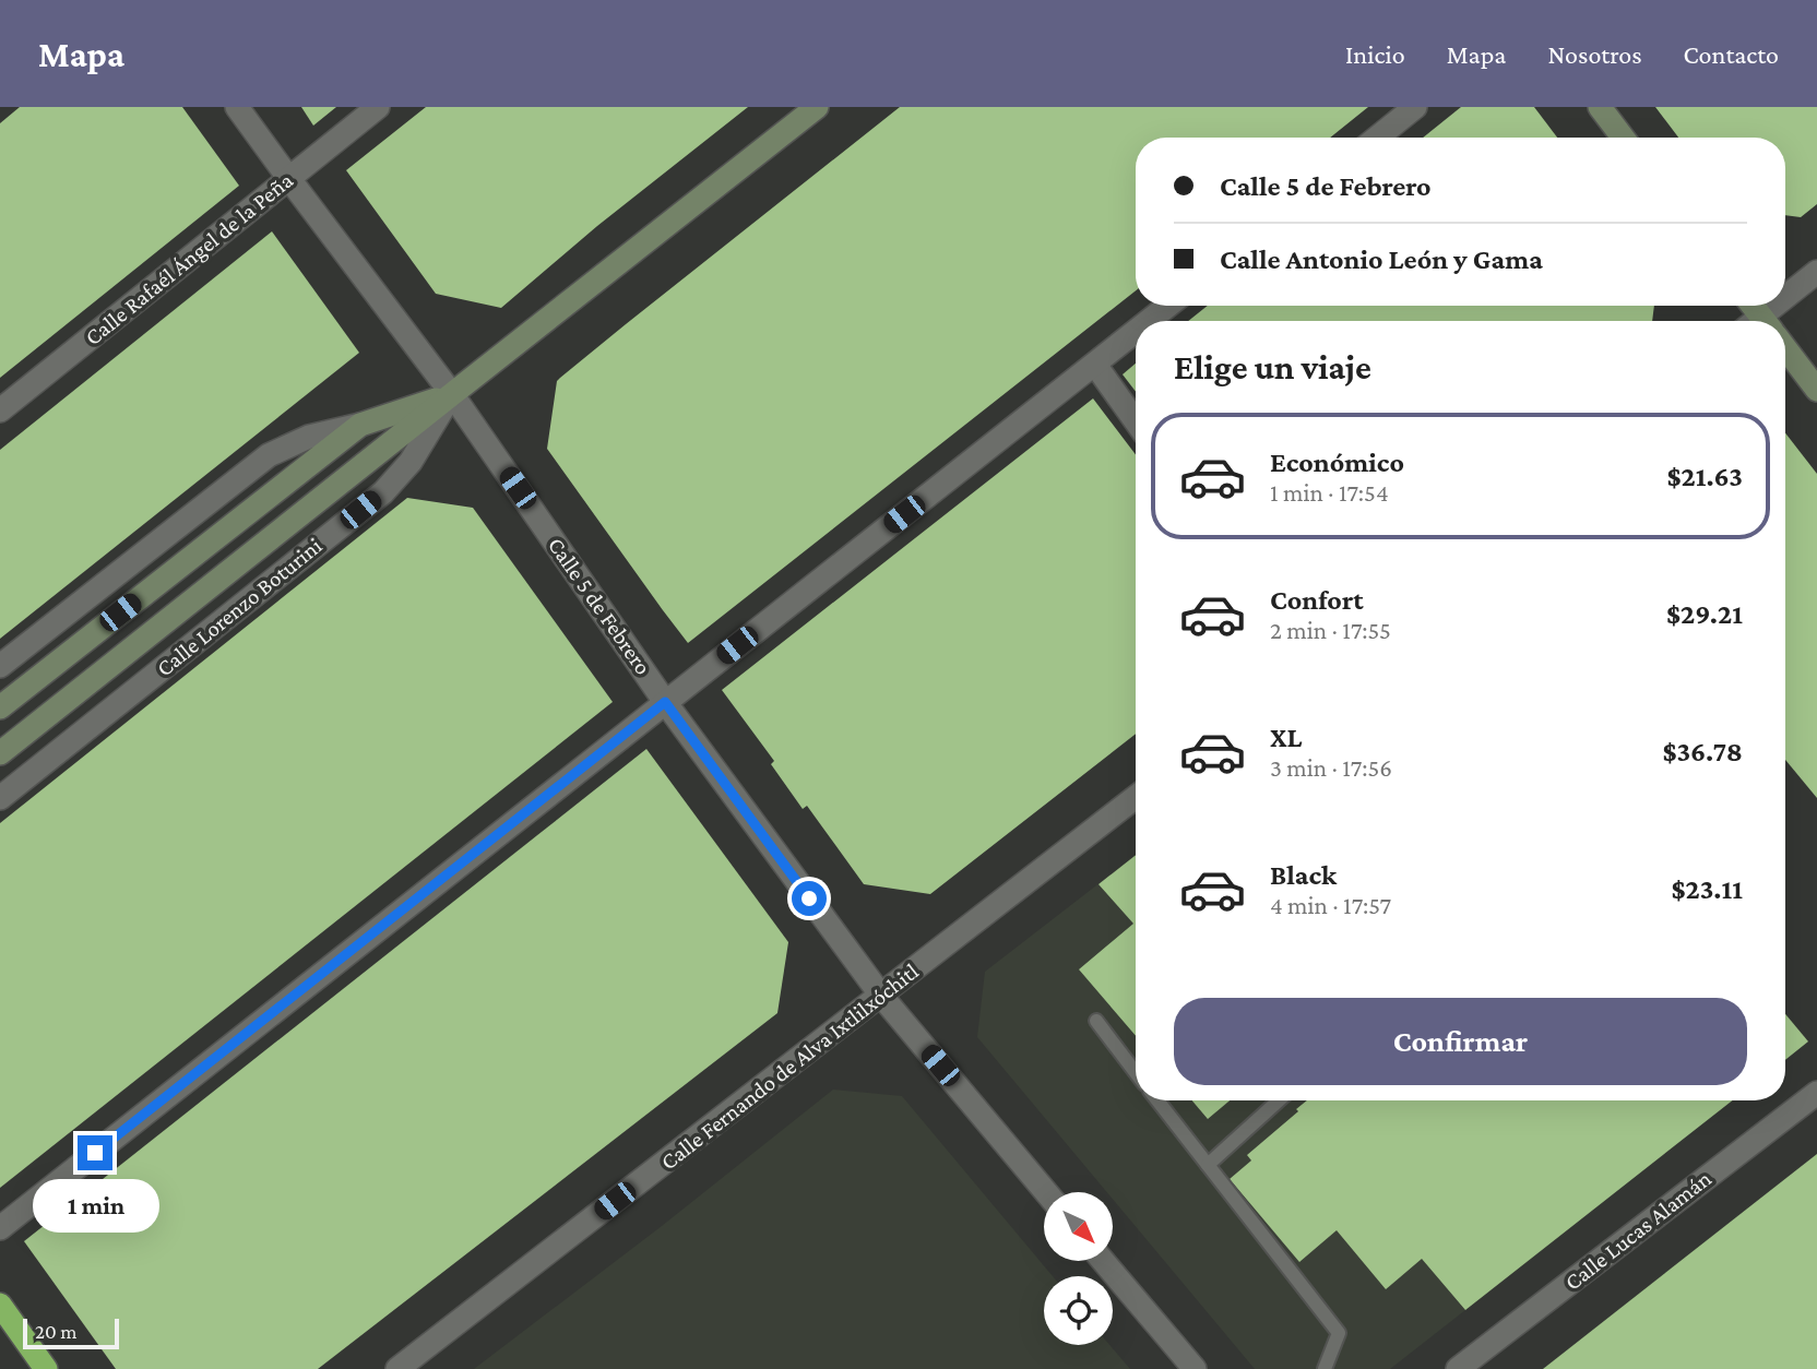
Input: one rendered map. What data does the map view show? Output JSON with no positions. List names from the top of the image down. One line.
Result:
{"streets":{"main road":["Calle Lorenzo Boturini"],"street":["Calle Rafaél Ángel de la Peña","Calle 5 de Febrero","Calle Fernando de Alva Ixtlilxóchitl","Calle Lucas Alamán"]},"crossings":[["Calle Rafaél Ángel de la Peña","Calle 5 de Febrero"],["Calle 5 de Febrero","Calle Lorenzo Boturini"],["Calle 5 de Febrero","Calle Fernando de Alva Ixtlilxóchitl"]],"scale_bar":"20 m","north":"bottom right","page":{"header":"Mapa","nav":["Inicio","Mapa","Nosotros","Contacto"],"banner":["Calle 5 de Febrero","Calle Antonio León y Gama"],"heading":"Elige un viaje","list":[{"name":"Económico","note":"1 min · 17:54","value":"$21.63"},{"name":"Confort","note":"2 min · 17:55","value":"$29.21"},{"name":"XL","note":"3 min · 17:56","value":"$36.78"},{"name":"Black","note":"4 min · 17:57","value":"$23.11"}],"buttons":"Confirmar","bubble":"1 min","scale":"20 m"}}
